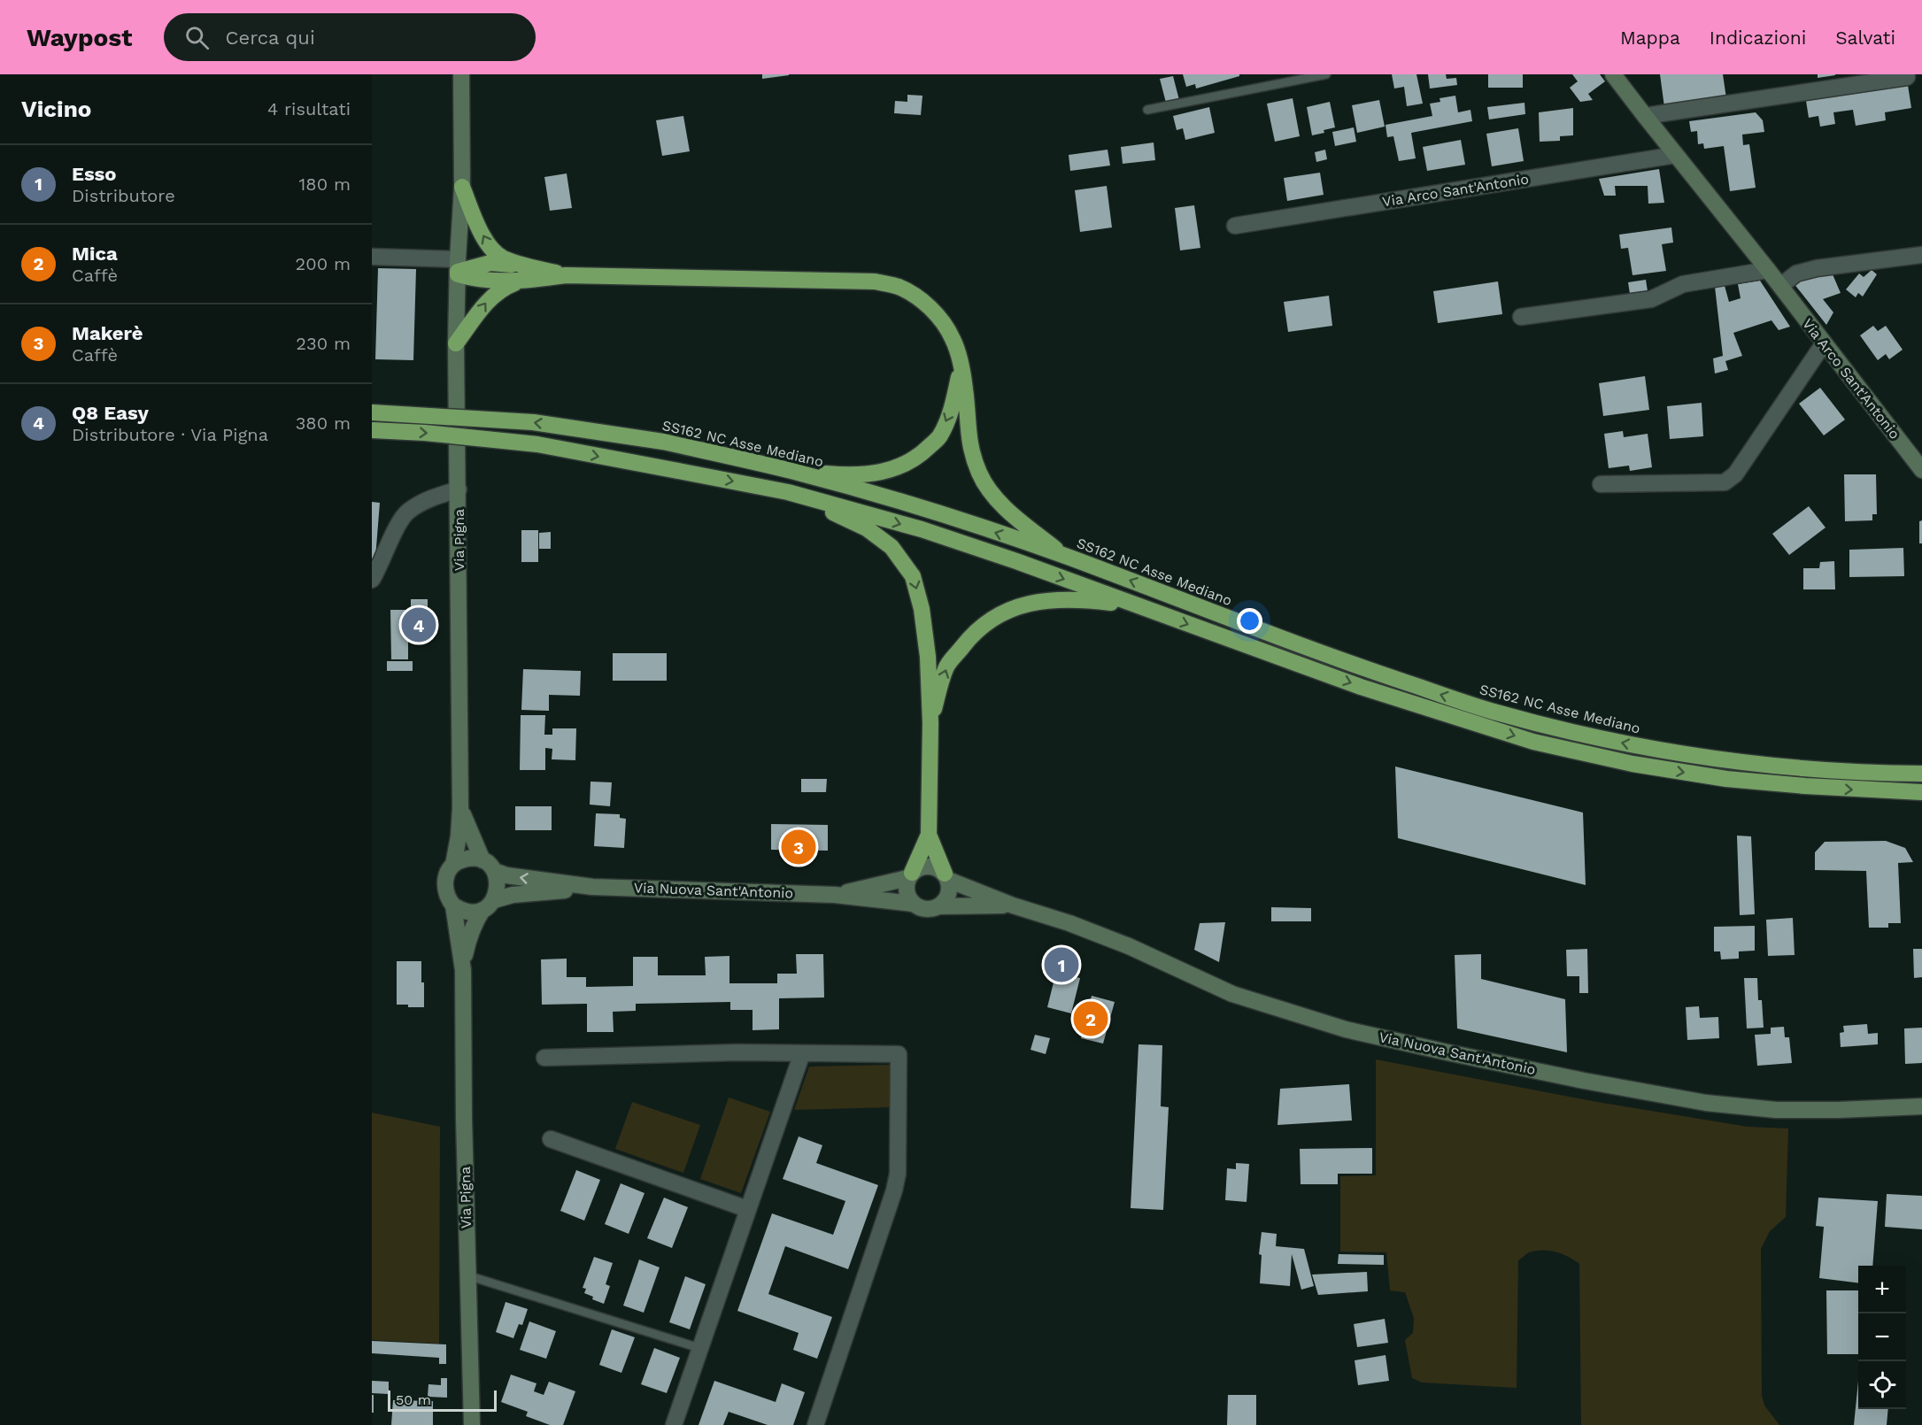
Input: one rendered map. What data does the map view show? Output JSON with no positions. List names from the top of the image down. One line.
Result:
{"streets":{"highway":["SS162 NC Asse Mediano"],"street":["Via Arco Sant'Antonio","Via Pigna","Via Nuova Sant'Antonio"]},"crossings":[["Via Pigna","Via Nuova Sant'Antonio"]],"scale_bar":"50 m","page":{"header":"Waypost","search":"Cerca qui","nav":["Mappa","Indicazioni","Salvati"],"heading":["Vicino","4 risultati"],"list":[{"mark":"1","name":"Esso","note":"Distributore","value":"180 m"},{"mark":"2","name":"Mica","note":"Caffè","value":"200 m"},{"mark":"3","name":"Makerè","note":"Caffè","value":"230 m"},{"mark":"4","name":"Q8 Easy","note":"Distributore · Via Pigna","value":"380 m"}],"pins":["4","3","1","2"],"map_buttons":["+","−"],"scale":"50 m"}}
